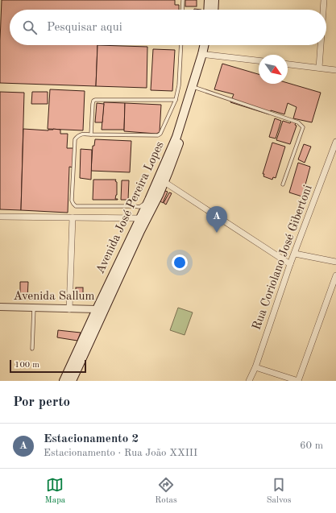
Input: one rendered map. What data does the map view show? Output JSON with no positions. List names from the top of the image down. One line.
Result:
{"streets":{"main road":["Avenida José Pereira Lopes"],"street":["Rua Coriolano José Gibertoni","Avenida Sallum"]},"crossings":[["Avenida José Pereira Lopes","Avenida Sallum"]],"scale_bar":"100 m","north":"bottom right","page":{"search":"Pesquisar aqui","pins":"A","scale":"100 m","heading":"Por perto","list":[{"mark":"A","name":"Estacionamento 2","note":"Estacionamento · Rua João XXIII","value":"60 m"}],"nav":["Mapa","Rotas","Salvos"]}}
